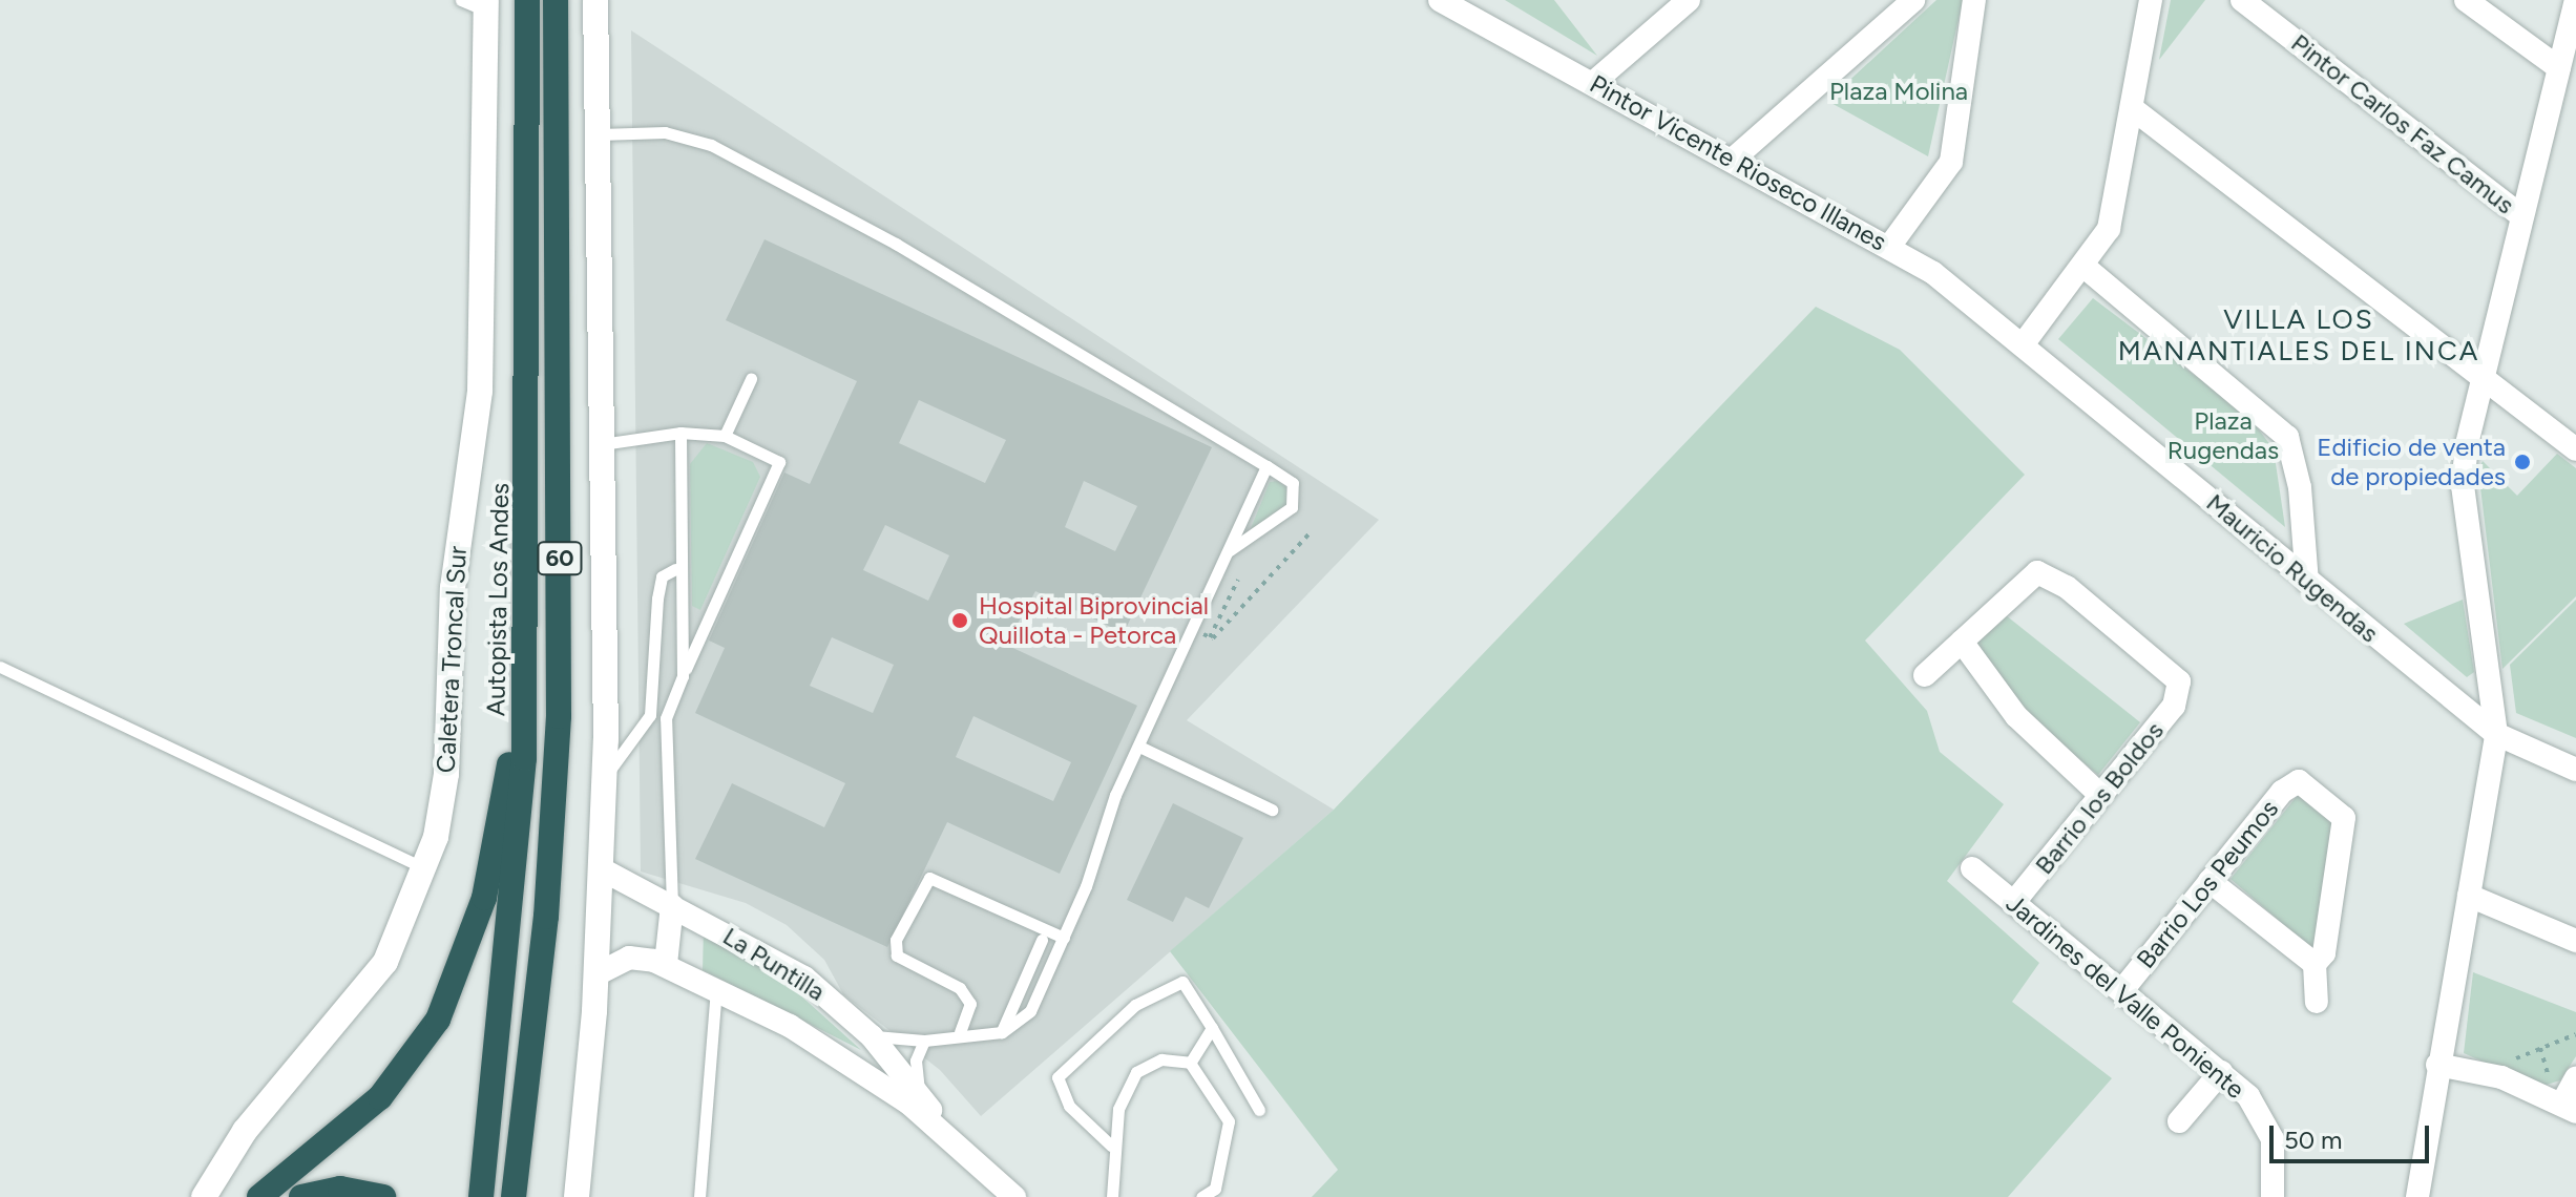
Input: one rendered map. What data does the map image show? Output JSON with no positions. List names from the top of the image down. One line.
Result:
{"streets":{"highway":["60","Autopista Los Andes"],"street":["Pintor Carlos Faz Camus","Pintor Vicente Rioseco Illanes","Mauricio Rugendas","Caletera Troncal Sur","Barrio los Boldos","Barrio Los Peumos","La Puntilla","Jardines del Valle Poniente"]},"crossings":[["Pintor Vicente Rioseco Illanes","Mauricio Rugendas"],["Barrio los Boldos","Jardines del Valle Poniente"],["Barrio Los Peumos","Jardines del Valle Poniente"]],"districts":["VILLA LOS MANANTIALES DEL INCA"],"parks":["Plaza Molina","Plaza Rugendas"],"places":["Edificio de venta de propiedades","Hospital Biprovincial Quillota - Petorca"],"scale_bar":"50 m"}
